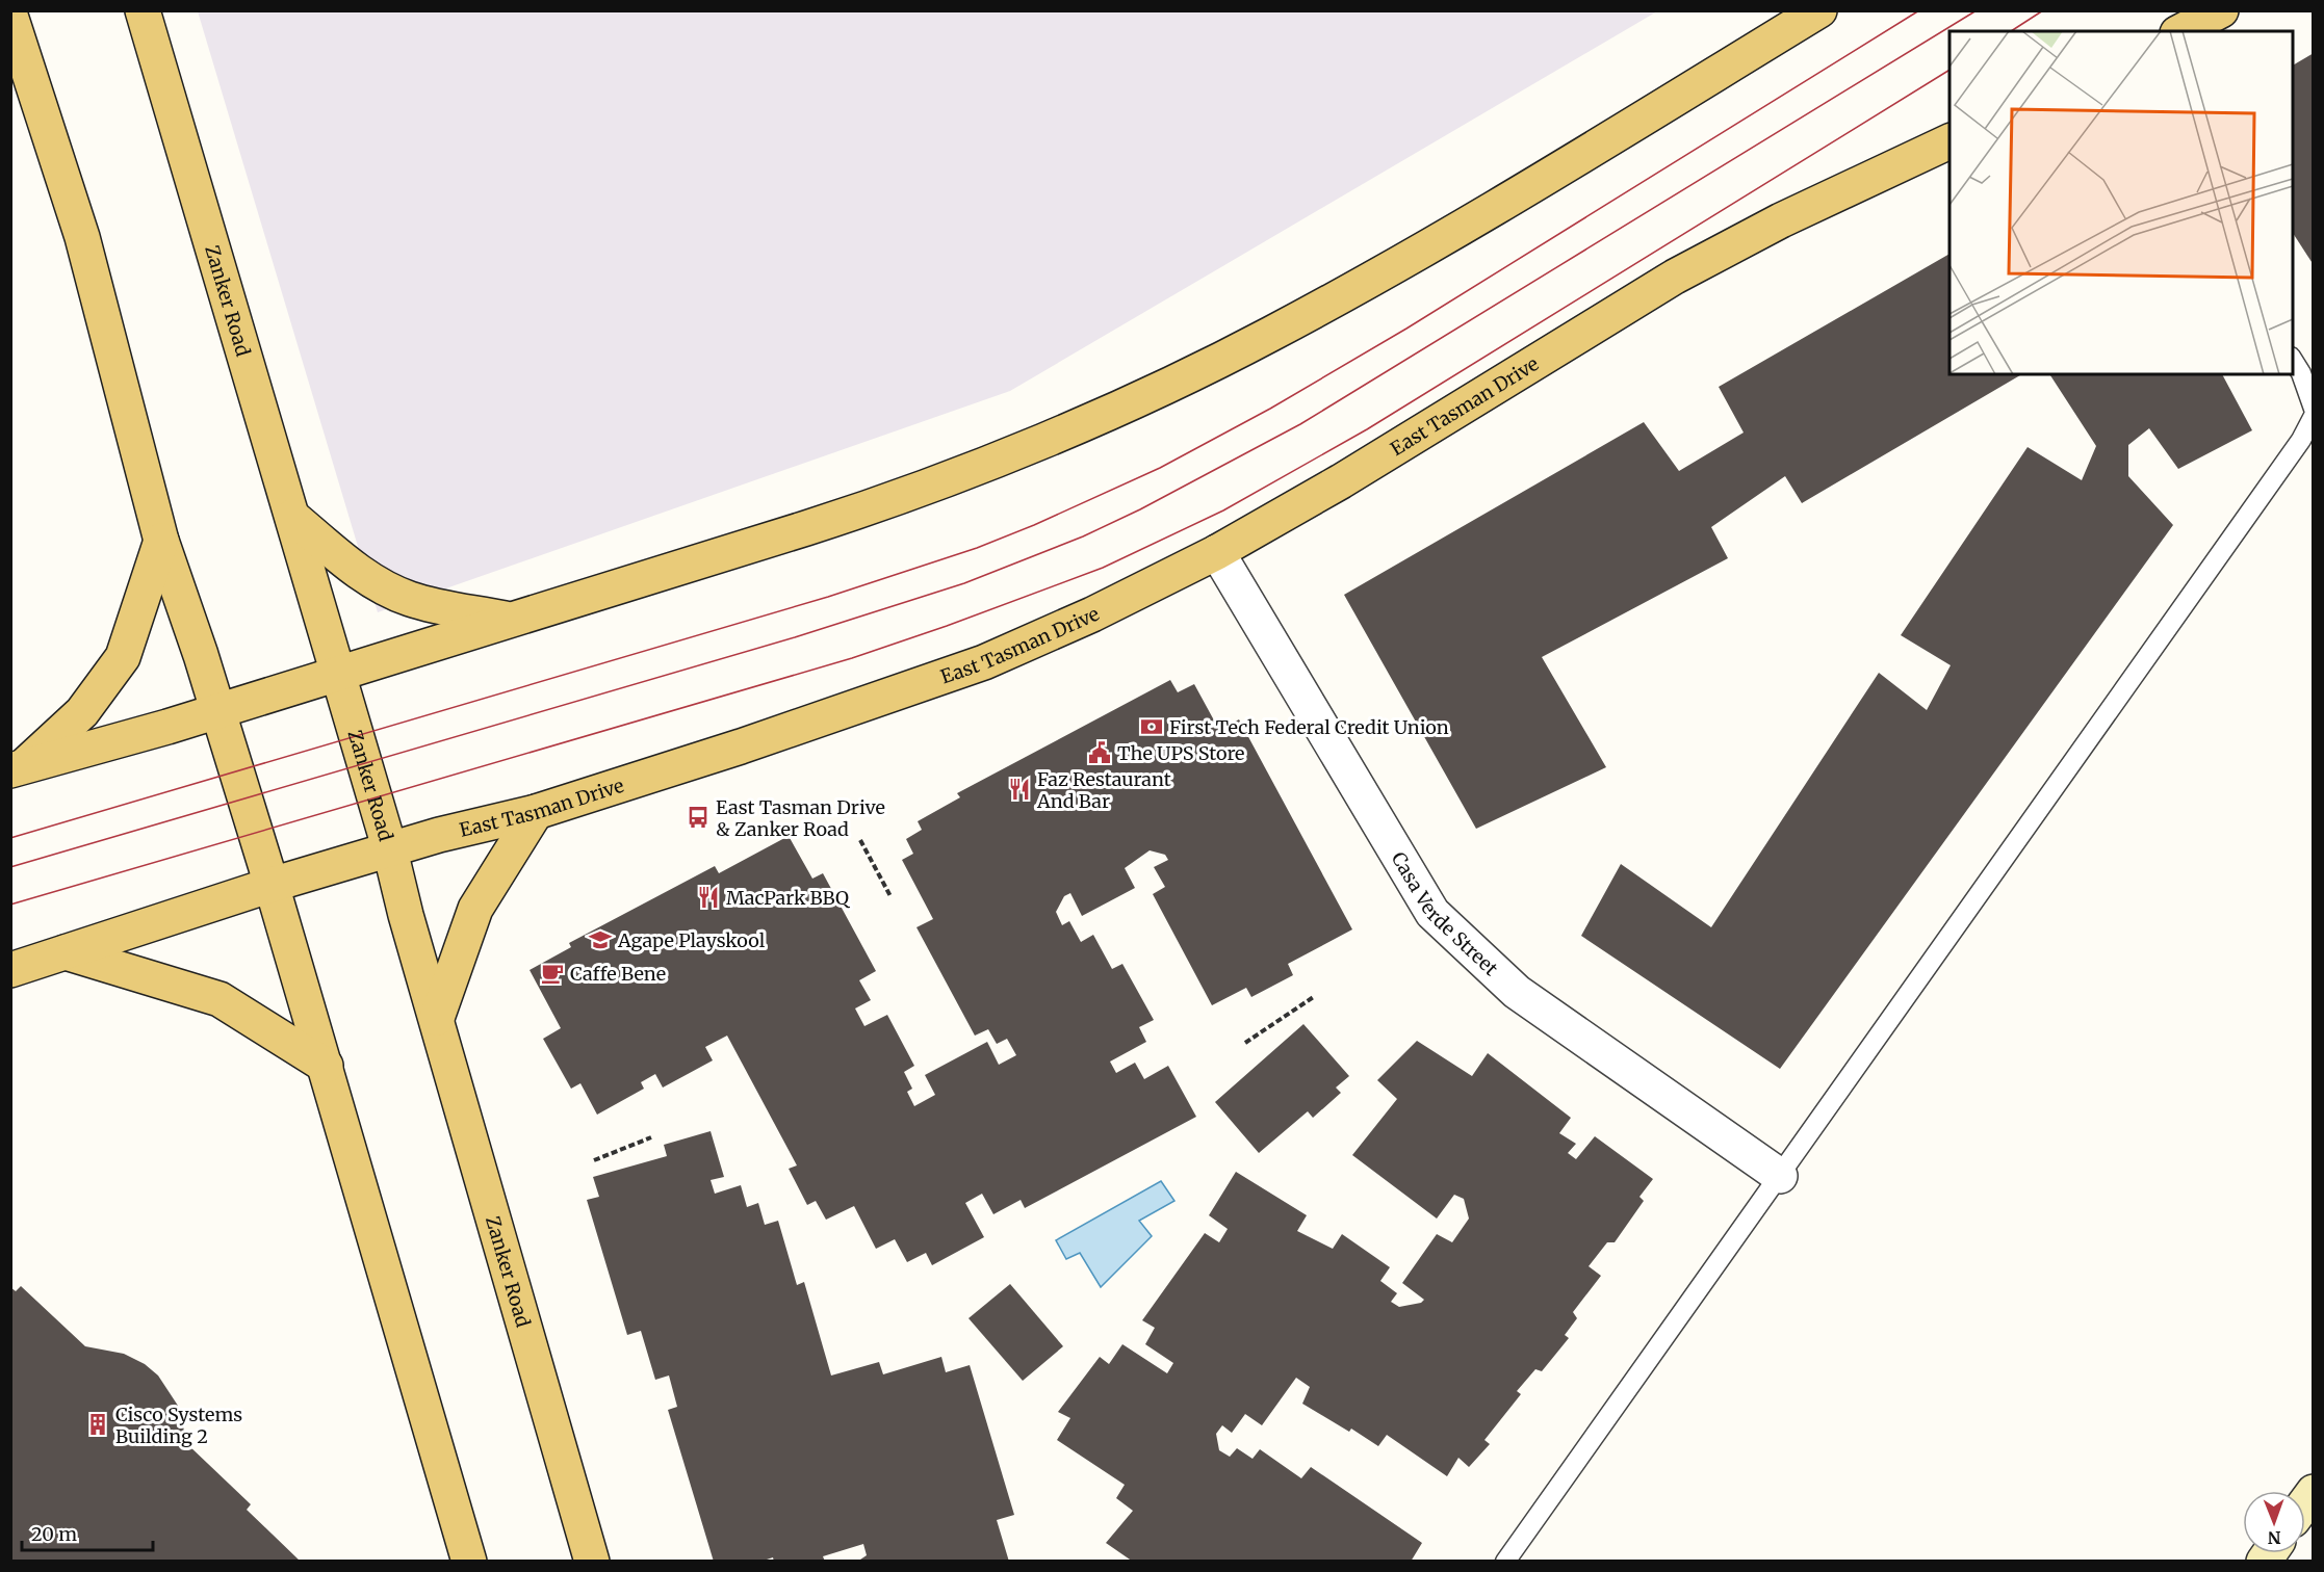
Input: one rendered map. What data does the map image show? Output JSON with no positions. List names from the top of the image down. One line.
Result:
{"streets":{"main road":["Zanker Road","East Tasman Drive"],"street":["Casa Verde Street"]},"crossings":[["Zanker Road","East Tasman Drive"],["East Tasman Drive","Casa Verde Street"]],"places":{"bank":["First Tech Federal Credit Union"],"public building":["The UPS Store"],"restaurant":["Faz Restaurant And Bar","MacPark BBQ"],"bus stop":["East Tasman Drive & Zanker Road"],"school or university":["Agape Playskool"],"cafe":["Caffe Bene"],"building":["Cisco Systems Building 2"]},"scale_bar":"20 m","north":"bottom"}
